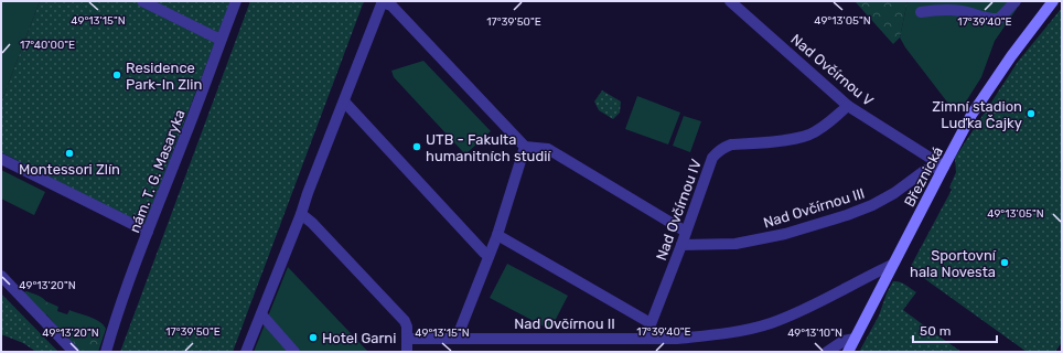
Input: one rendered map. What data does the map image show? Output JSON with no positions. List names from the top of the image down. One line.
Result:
{"streets":{"main road":["Březnická"],"street":["Nad Ovčírnou V","nám. T. G. Masaryka","Nad Ovčírnou III","Nad Ovčírnou IV","Nad Ovčírnou II"]},"crossings":[["Nad Ovčírnou V","Březnická"],["Nad Ovčírnou V","Nad Ovčírnou III"],["Nad Ovčírnou V","Nad Ovčírnou IV"],["Březnická","Nad Ovčírnou III"],["Březnická","Nad Ovčírnou II"],["Nad Ovčírnou III","Nad Ovčírnou IV"],["Nad Ovčírnou IV","Nad Ovčírnou II"]],"places":["Residence Park-In Zlin","Zimní stadion Luďka Čajky","UTB - Fakulta humanitních studií","Montessori Zlín","Sportovní hala Novesta","Hotel Garni"],"scale_bar":"50 m","coordinates":["49°13'15\"N","49°13'05\"N","17°39'50\"E","17°39'40\"E","17°40'00\"E","49°13'20\"N","49°13'10\"N"]}
